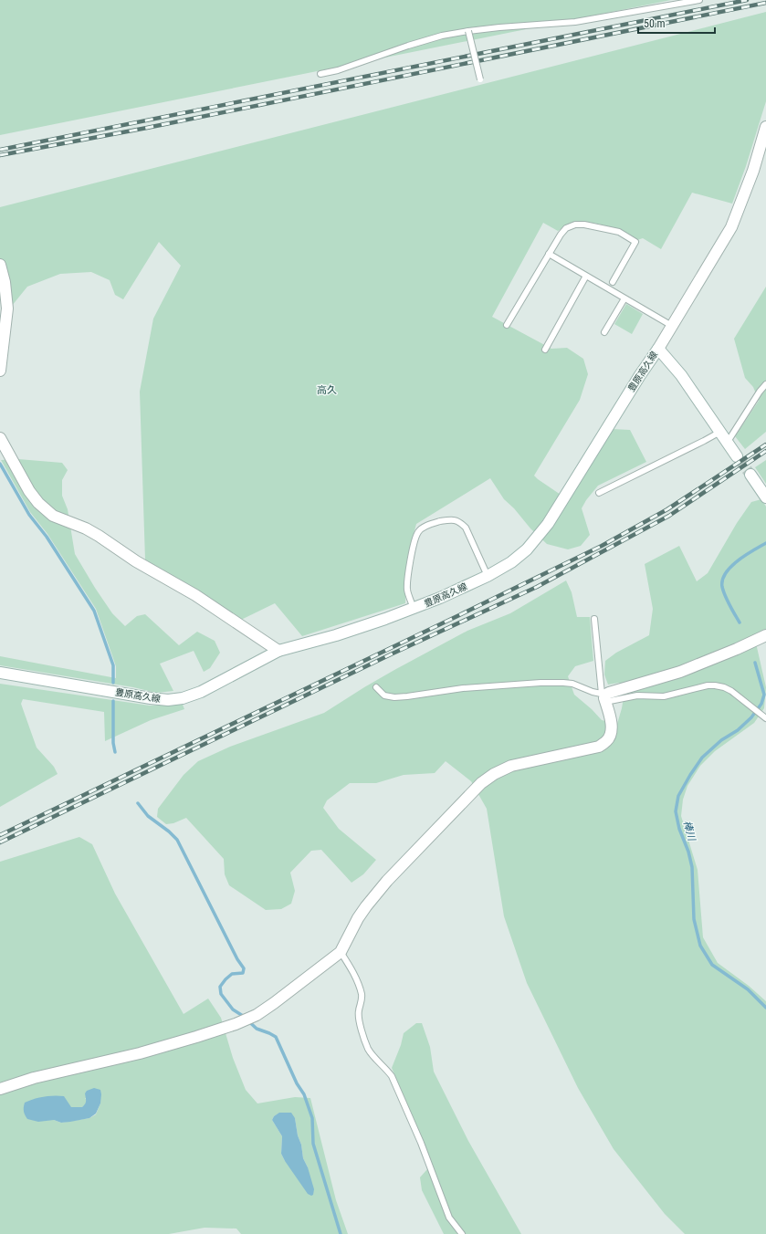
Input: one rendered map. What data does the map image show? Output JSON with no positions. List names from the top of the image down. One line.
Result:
{"streets":{"street":["豊原高久線"]},"districts":["高久"],"water":["棒川"],"scale_bar":"50 m"}
